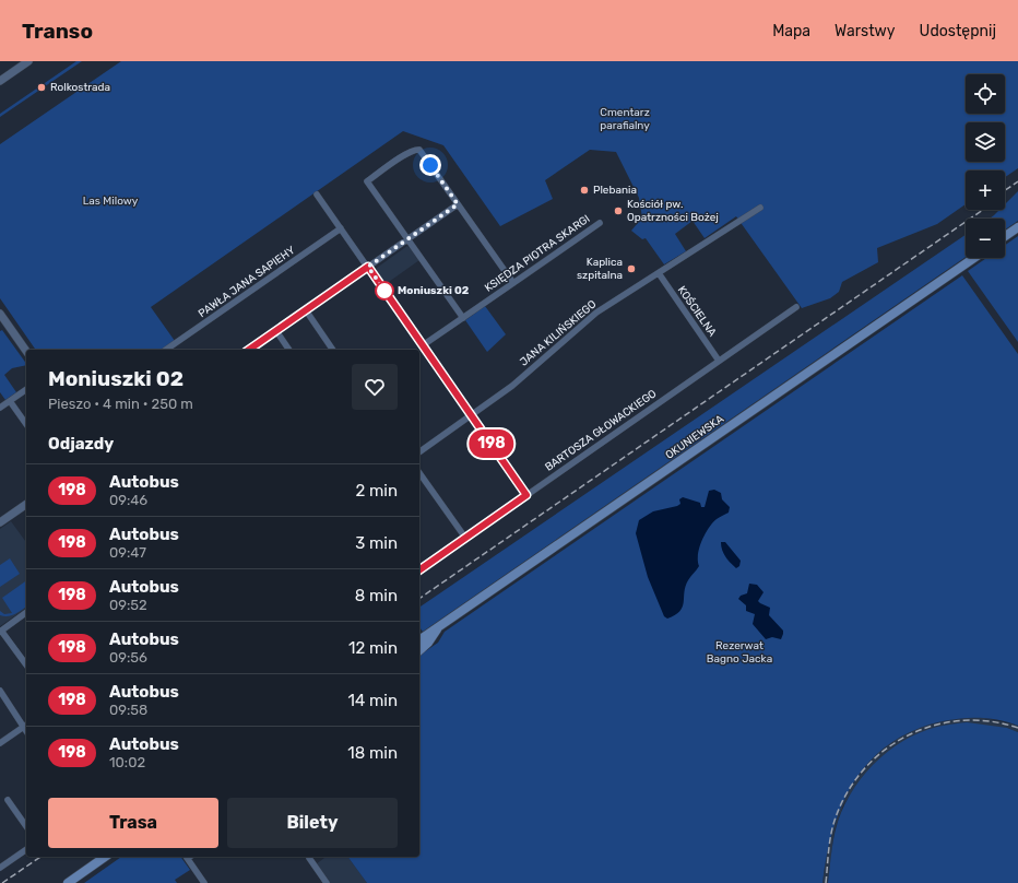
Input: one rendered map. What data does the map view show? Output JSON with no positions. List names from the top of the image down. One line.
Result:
{"streets":{"main road":["OKUNIEWSKA"],"street":["KSIĘDZA PIOTRA SKARGI","PAWŁA JANA SAPIEHY","KOŚCIELNA","JANA KILIŃSKIEGO","BARTOSZA GŁOWACKIEGO"]},"crossings":[["KOŚCIELNA","JANA KILIŃSKIEGO"],["KOŚCIELNA","BARTOSZA GŁOWACKIEGO"]],"parks":["Cmentarz parafialny","Las Milowy","Rezerwat Bagno Jacka"],"places":["Rolkostrada","Plebania","Kościół pw. Opatrzności Bożej","Kaplica szpitalna","Moniuszki 02"],"lines":["bus line 198"],"page":{"header":"Transo","nav":["Mapa","Warstwy","Udostępnij"],"on_map":"198","map_buttons":["+","−"],"heading":[["Moniuszki 02","Pieszo · 4 min · 250 m"],"Odjazdy"],"list":[{"mark":"198","name":"Autobus","note":"09:46","value":"2 min"},{"mark":"198","name":"Autobus","note":"09:47","value":"3 min"},{"mark":"198","name":"Autobus","note":"09:52","value":"8 min"},{"mark":"198","name":"Autobus","note":"09:56","value":"12 min"},{"mark":"198","name":"Autobus","note":"09:58","value":"14 min"},{"mark":"198","name":"Autobus","note":"10:02","value":"18 min"}],"buttons":["Trasa","Bilety"]}}
